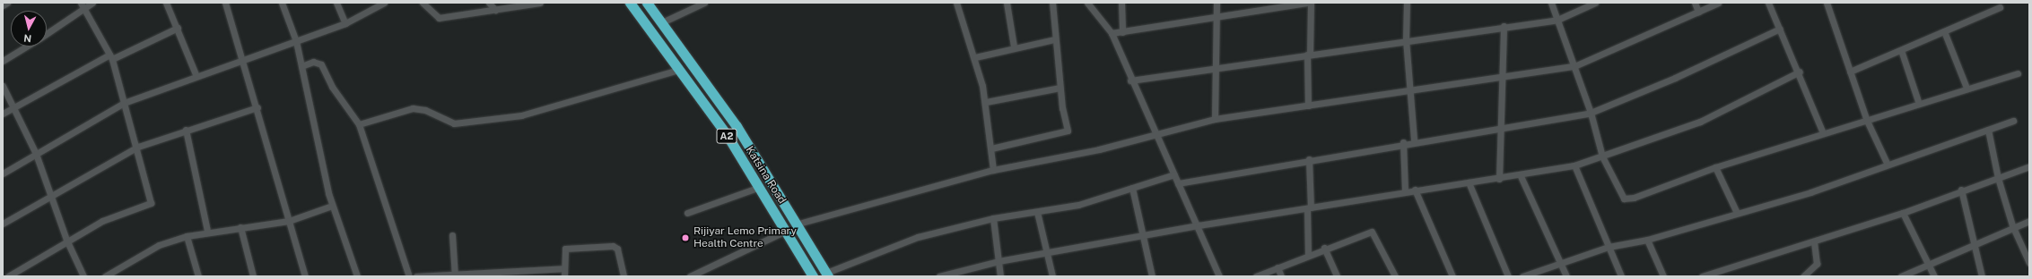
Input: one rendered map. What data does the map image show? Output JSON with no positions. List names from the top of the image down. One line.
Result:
{"streets":{"highway":["A2","Katsina Road"]},"places":["Rijiyar Lemo Primary Health Centre"],"north":"bottom"}
